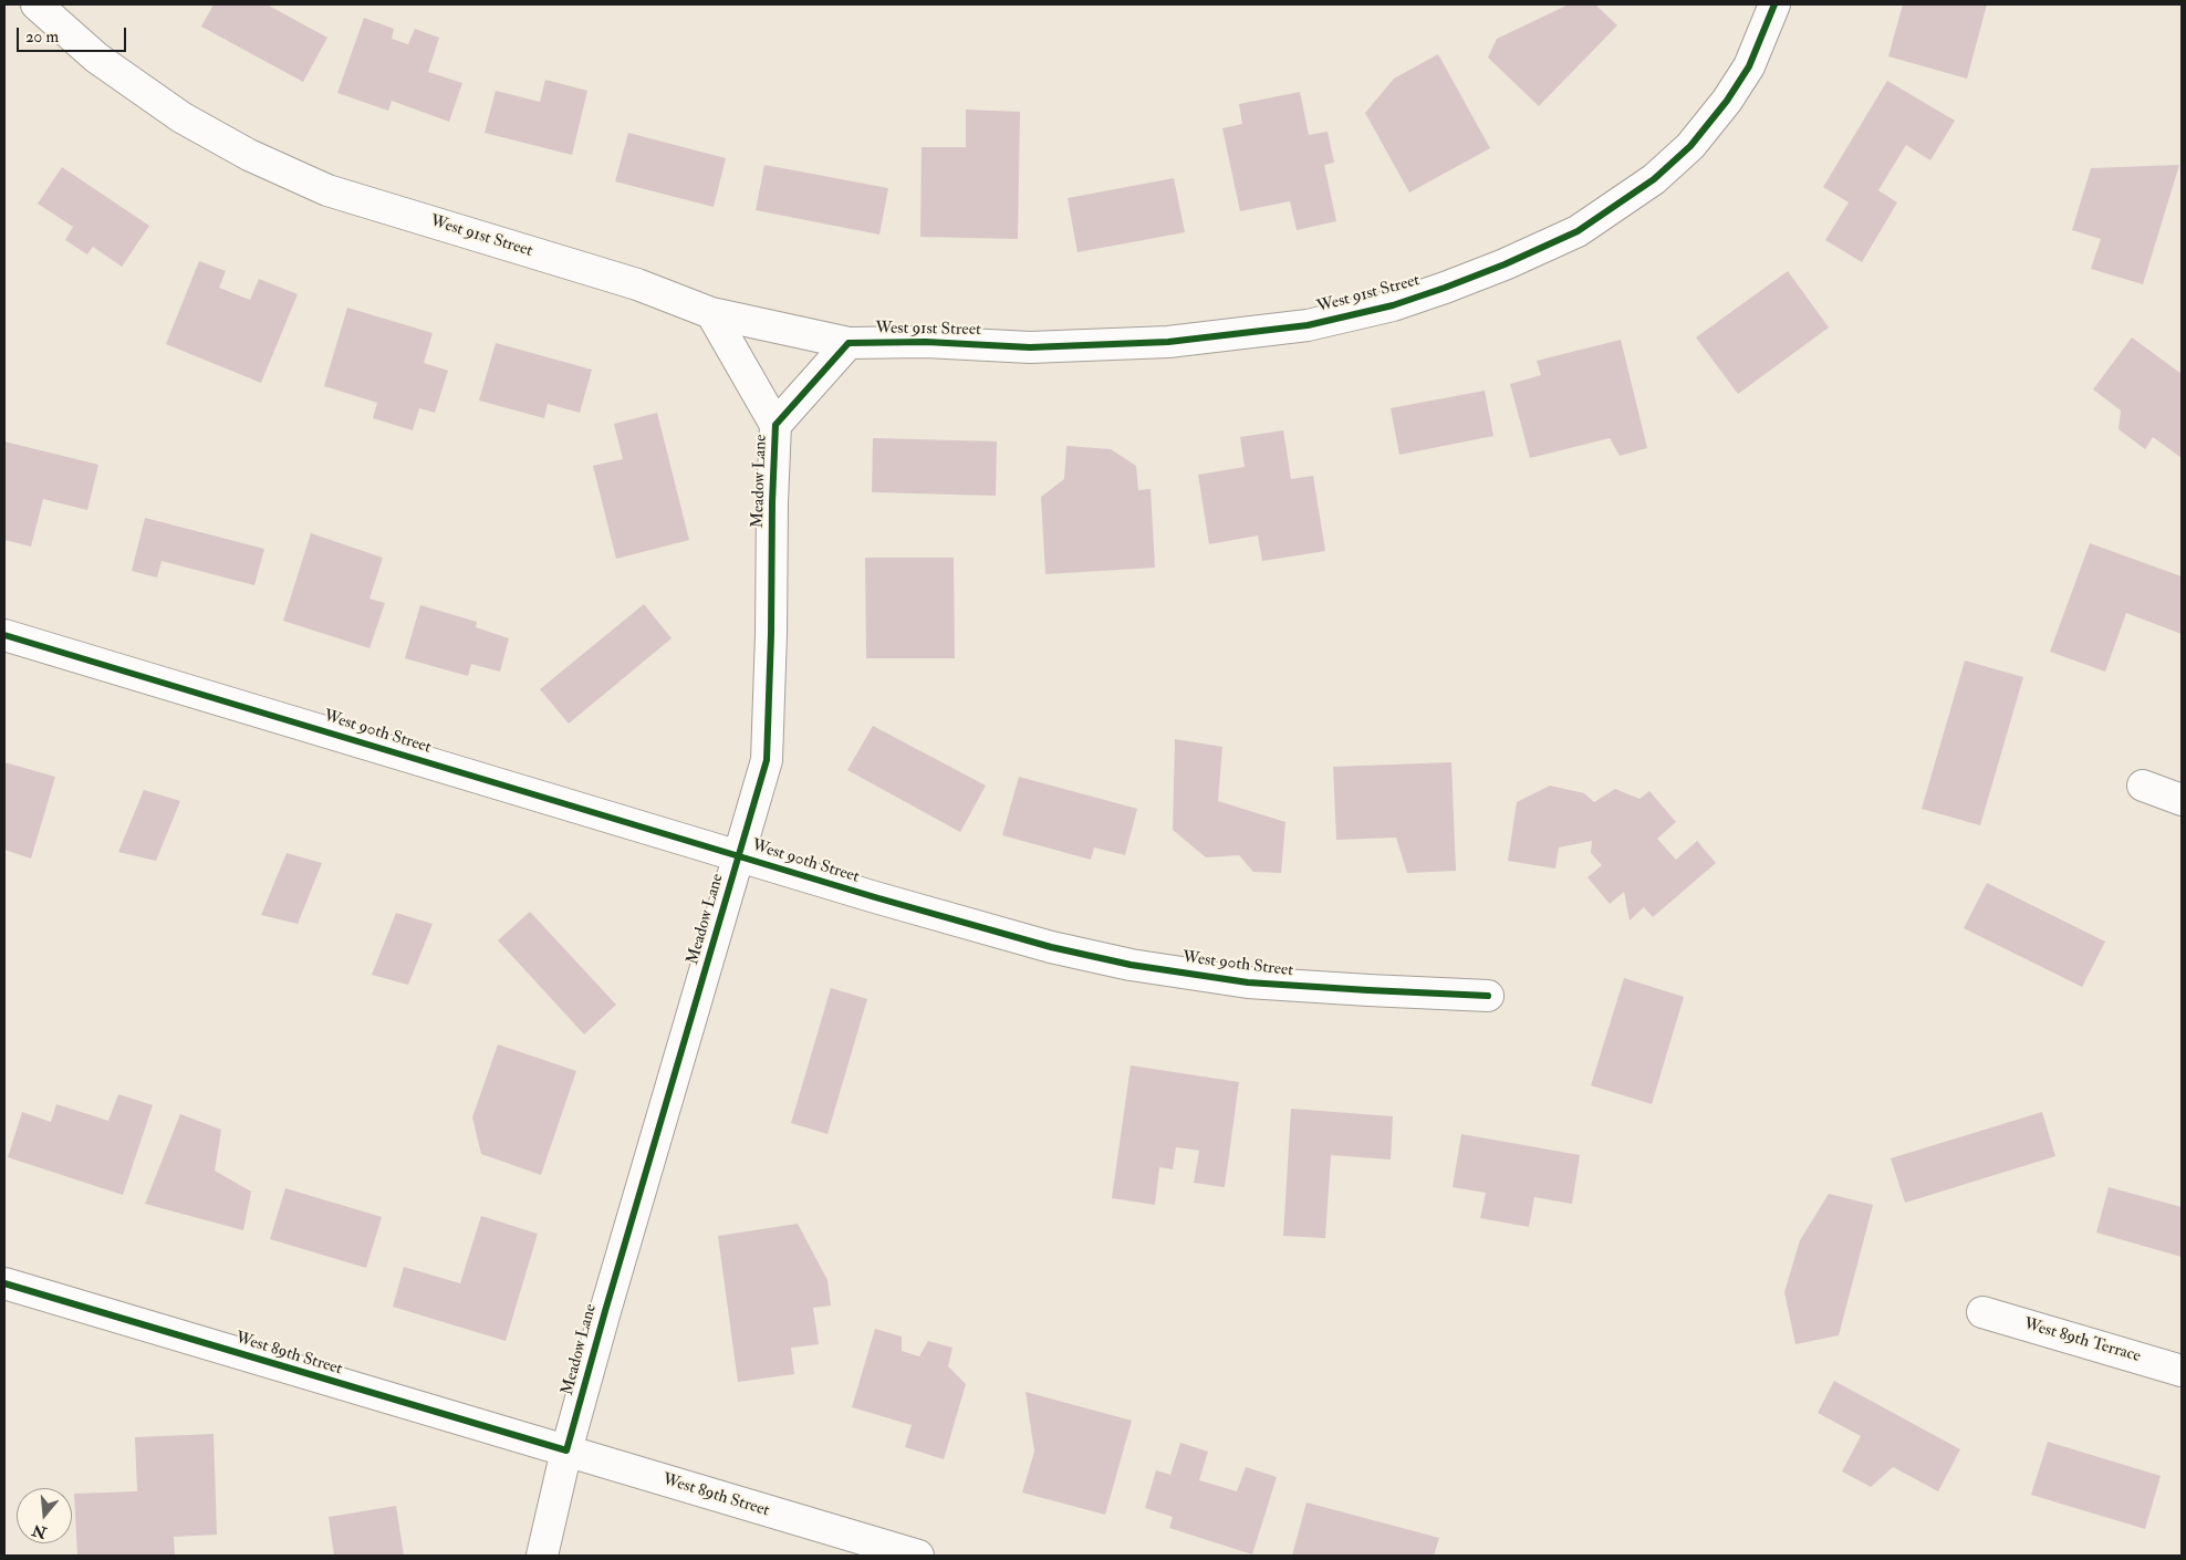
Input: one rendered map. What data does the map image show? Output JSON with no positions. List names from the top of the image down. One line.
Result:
{"streets":{"street":["West 91st Street","Meadow Lane","West 90th Street","West 89th Terrace","West 89th Street"]},"crossings":[["West 91st Street","Meadow Lane"],["Meadow Lane","West 90th Street"],["Meadow Lane","West 89th Street"]],"scale_bar":"20 m","north":"bottom"}
